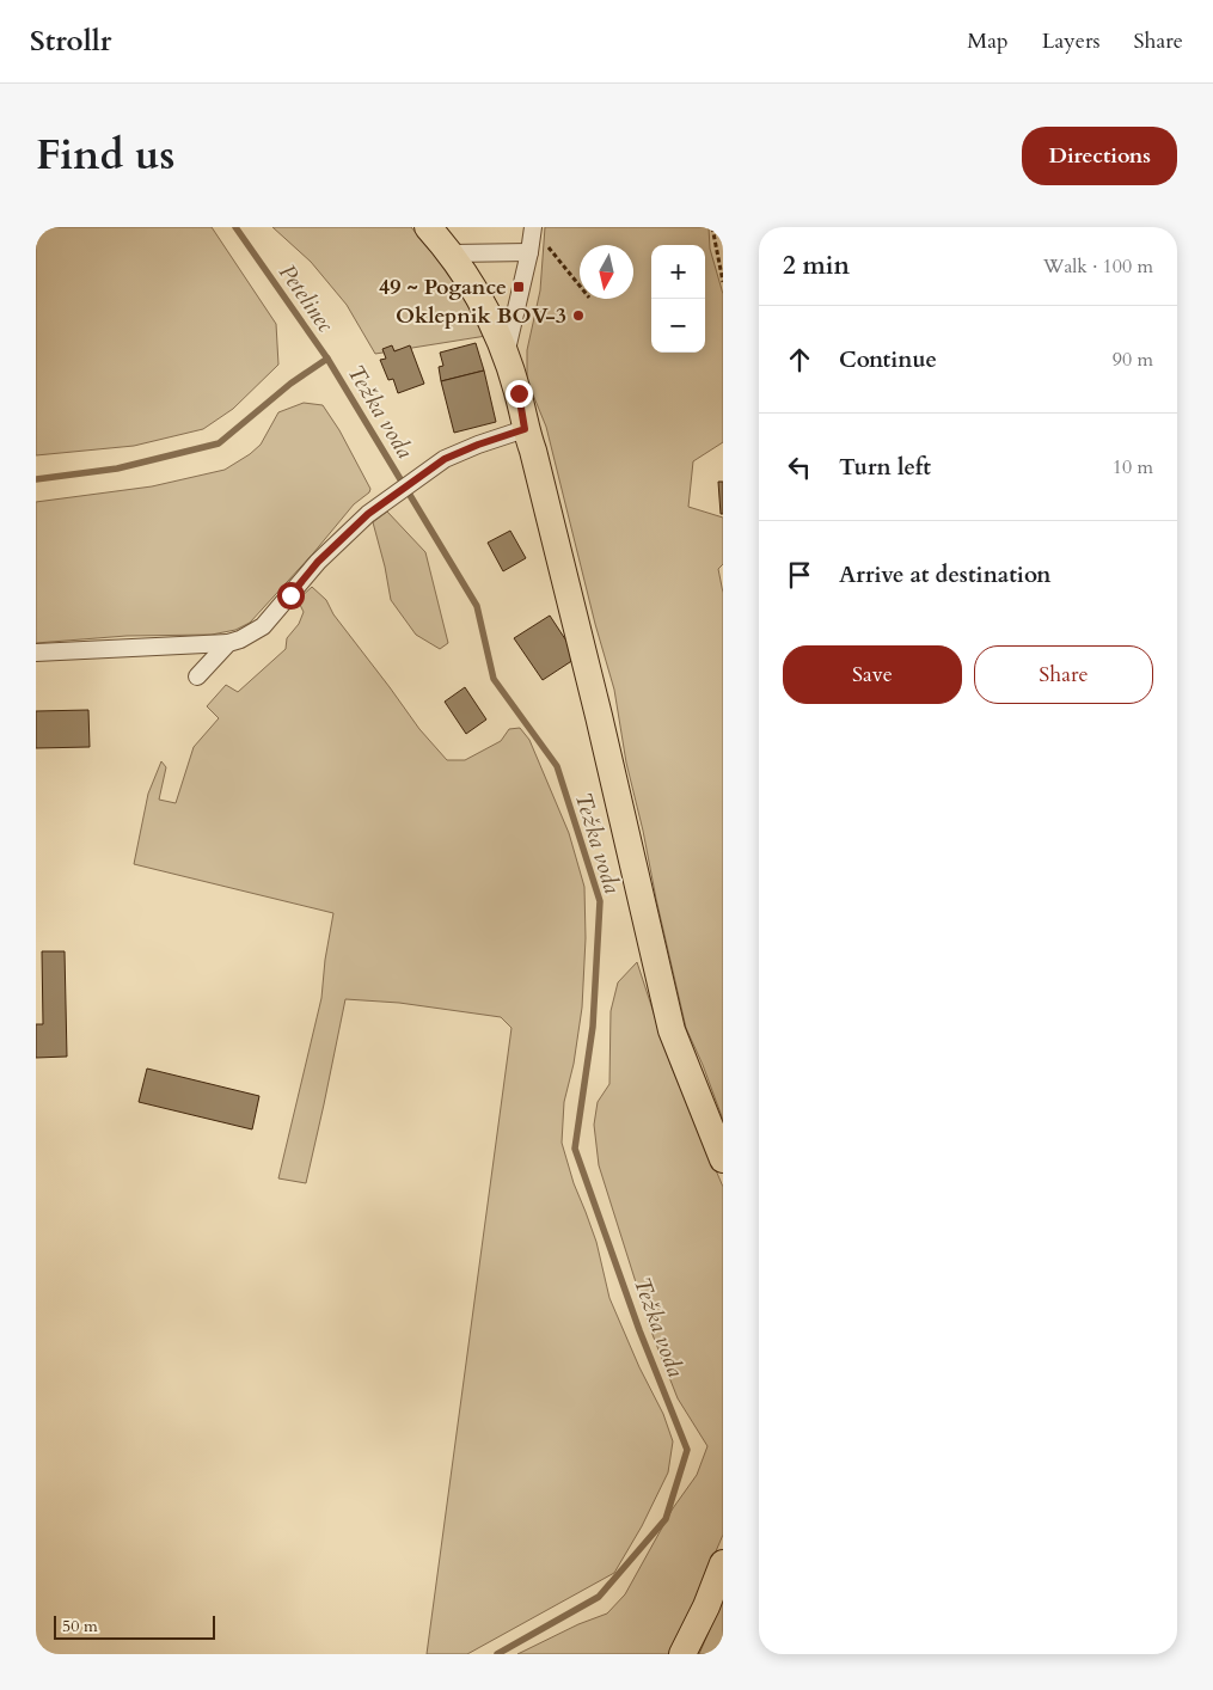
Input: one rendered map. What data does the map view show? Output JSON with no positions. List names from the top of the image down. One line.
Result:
{"water":["Petelinec","Težka voda"],"places":{"transit":["49 ~ Pogance"],"other":["Oklepnik BOV-3"]},"scale_bar":"50 m","north":"bottom","page":{"header":"Strollr","nav":["Map","Layers","Share"],"title":"Find us","buttons":["Directions",["Save","Share"]],"heading":["2 min","Walk · 100 m"],"map_buttons":["+","−"],"list":[["Continue","90 m"],["Turn left","10 m"],"Arrive at destination"],"scale":"50 m"}}
